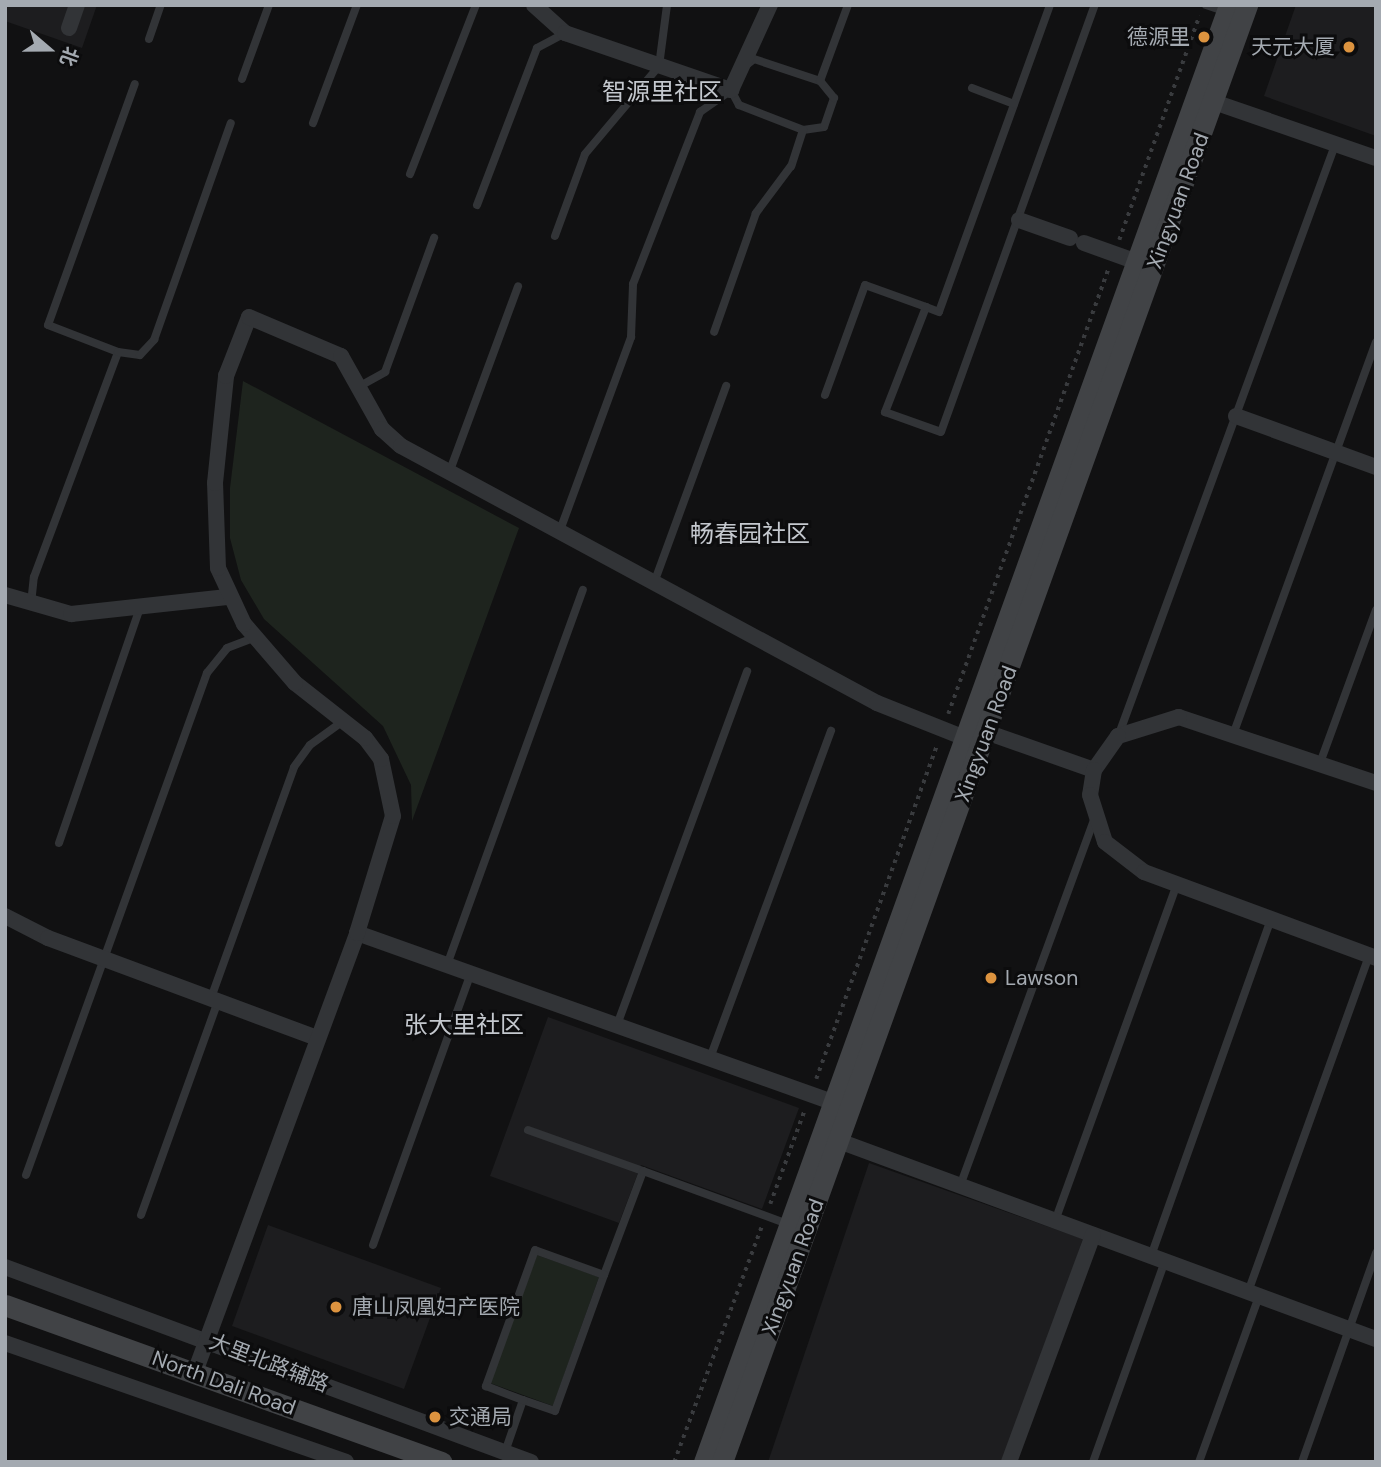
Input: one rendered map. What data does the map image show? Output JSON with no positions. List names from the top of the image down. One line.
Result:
{"streets":{"main road":["Xingyuan Road","North Dali Road"],"street":["大里北路辅路"]},"districts":["智源里社区","畅春园社区","张大里社区"],"places":["德源里","天元大厦","Lawson","唐山凤凰妇产医院","交通局"],"north":"right"}
